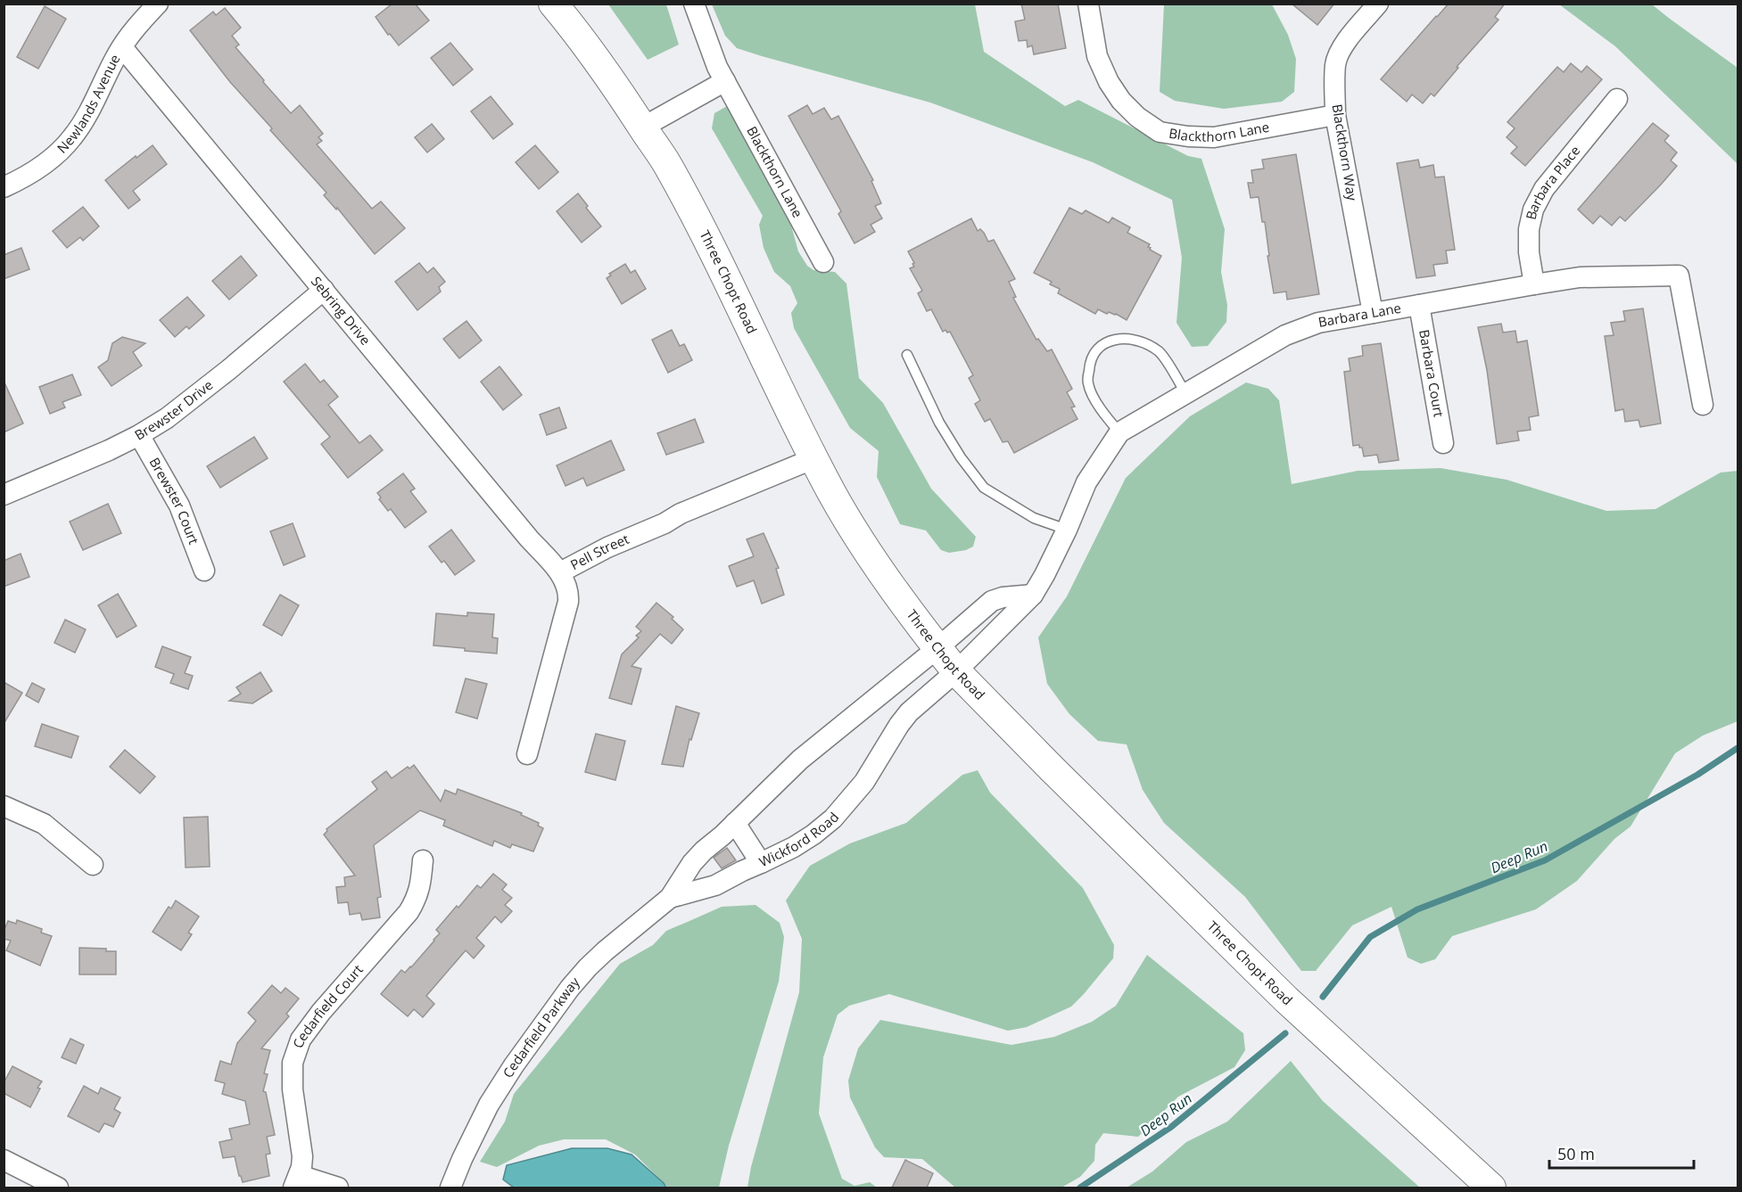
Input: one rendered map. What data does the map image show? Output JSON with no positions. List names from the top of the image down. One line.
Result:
{"streets":{"main road":["Three Chopt Road"],"street":["Newlands Avenue","Blackthorn Lane","Blackthorn Way","Barbara Place","Sebring Drive","Barbara Lane","Barbara Court","Brewster Drive","Brewster Court","Pell Street","Wickford Road","Cedarfield Court","Cedarfield Parkway"]},"crossings":[["Newlands Avenue","Sebring Drive"],["Blackthorn Lane","Blackthorn Way"],["Blackthorn Way","Barbara Lane"],["Barbara Place","Barbara Lane"],["Three Chopt Road","Barbara Lane"],["Three Chopt Road","Pell Street"],["Three Chopt Road","Wickford Road"],["Sebring Drive","Brewster Drive"],["Sebring Drive","Pell Street"],["Barbara Lane","Barbara Court"],["Barbara Lane","Wickford Road"],["Brewster Drive","Brewster Court"],["Wickford Road","Cedarfield Parkway"]],"water":["Deep Run"],"scale_bar":"50 m"}
